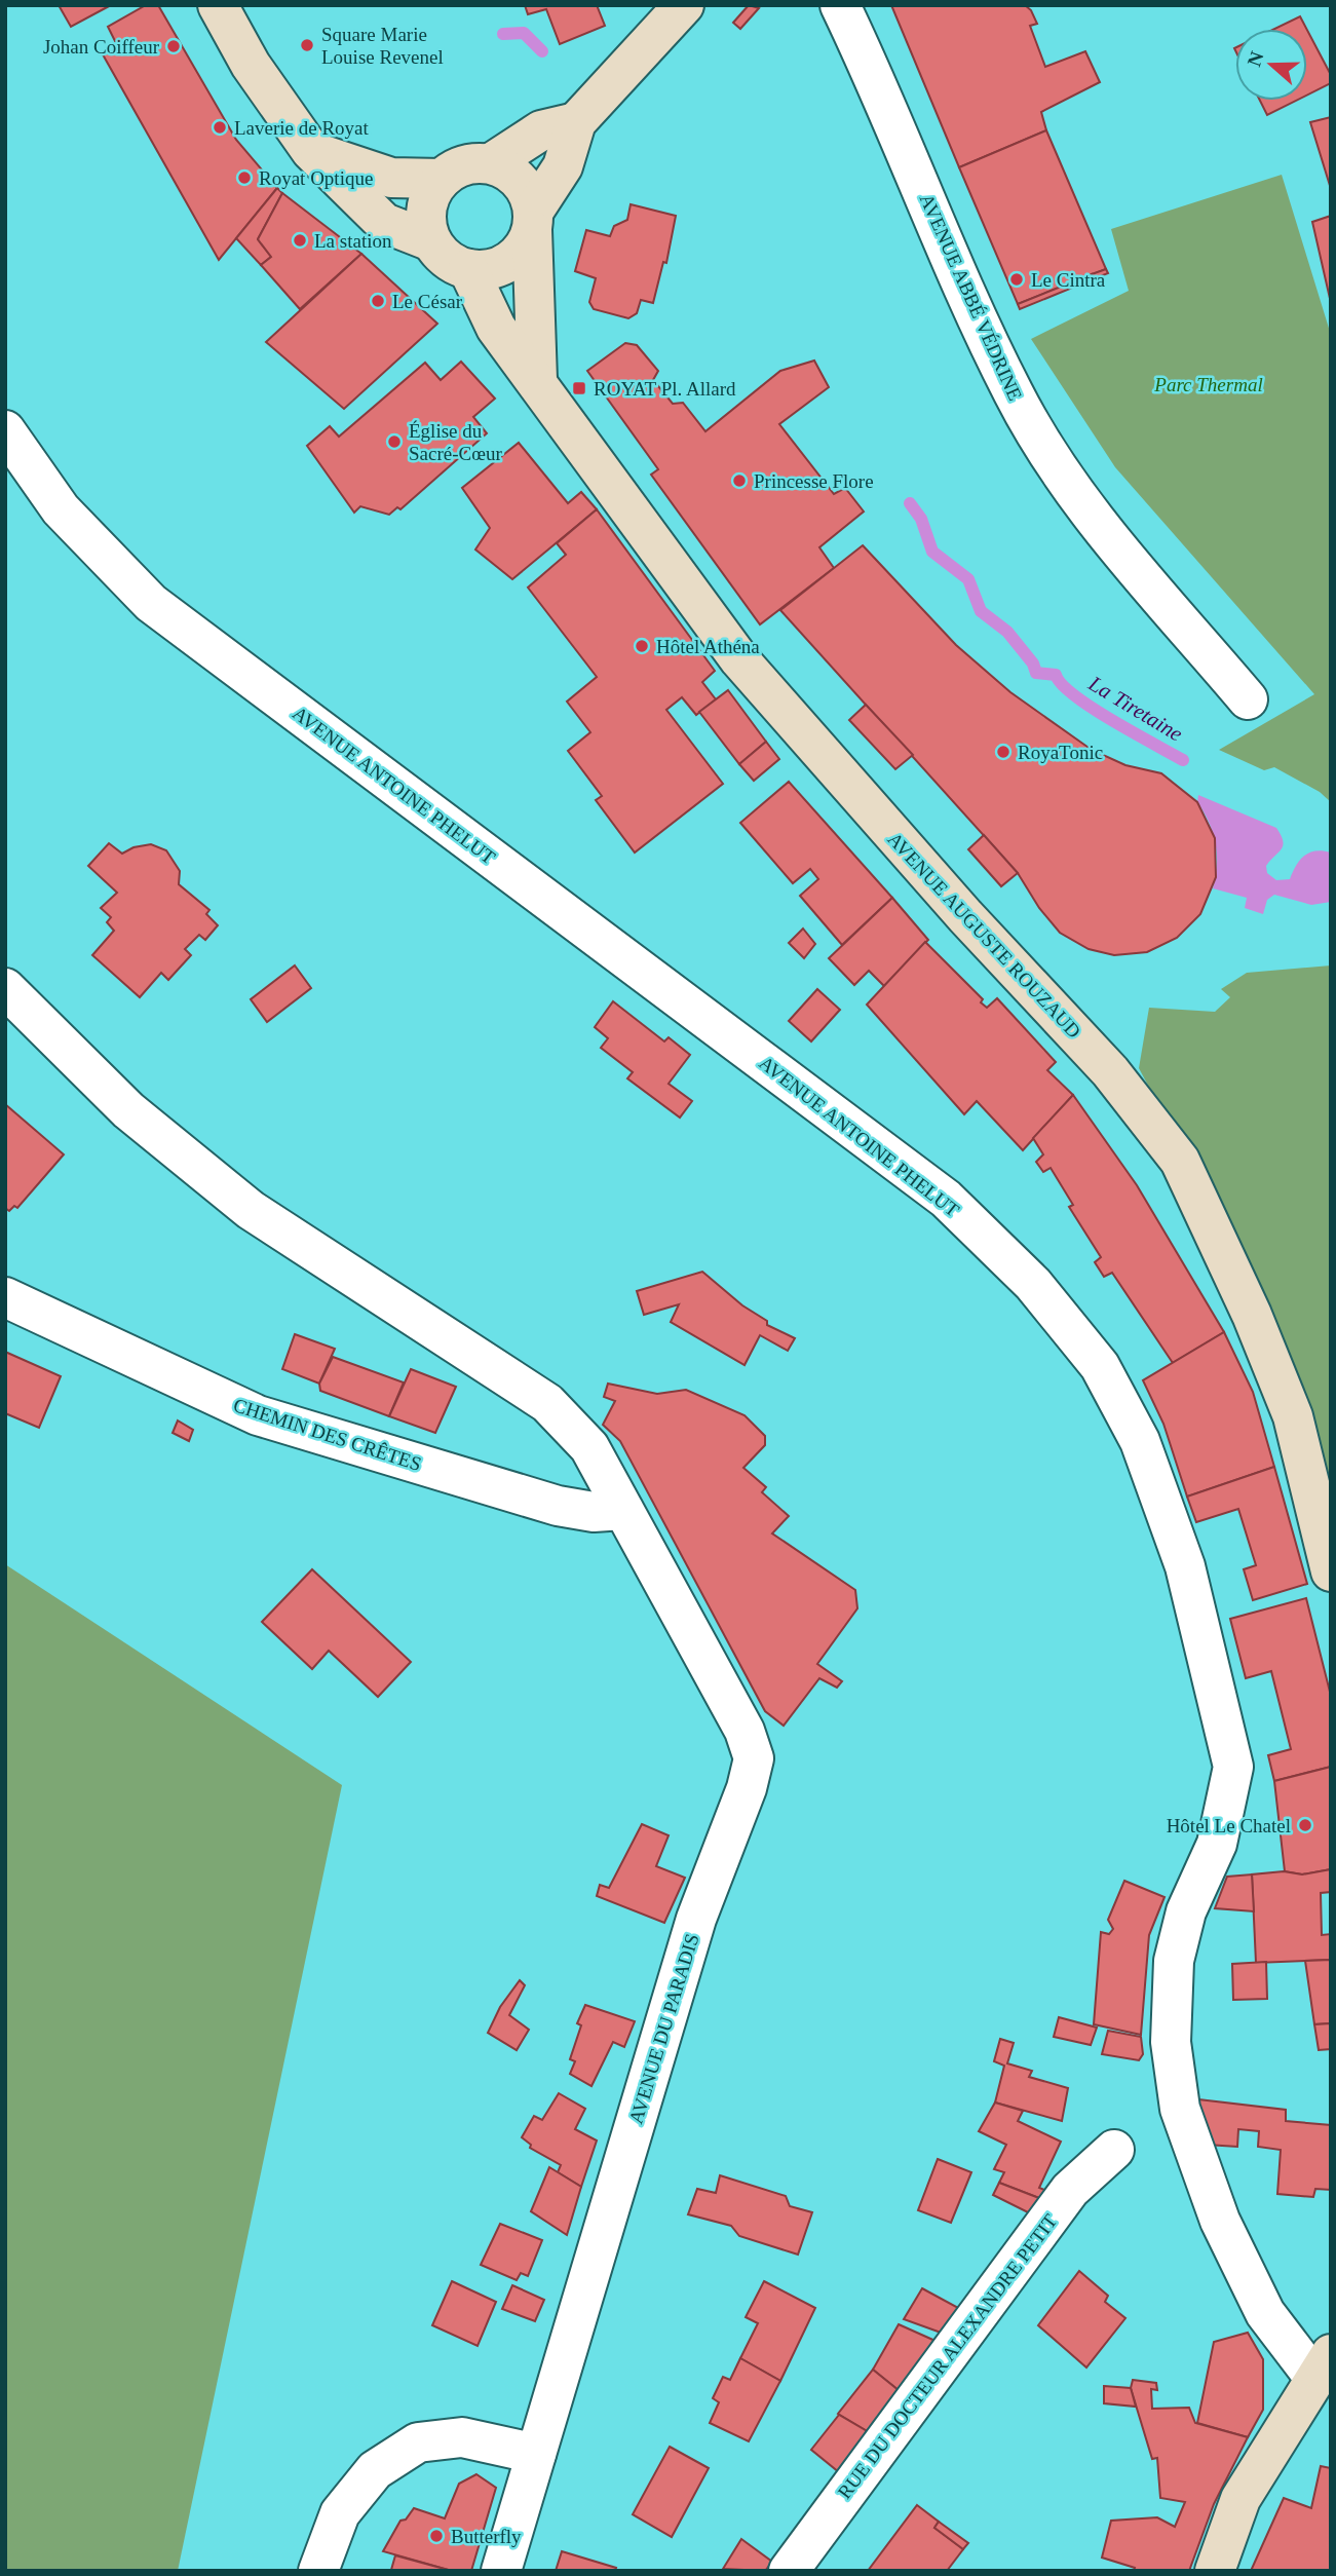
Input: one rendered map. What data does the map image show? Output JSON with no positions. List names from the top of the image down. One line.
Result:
{"streets":{"main road":["AVENUE AUGUSTE ROUZAUD"],"street":["AVENUE ABBÉ VÉDRINE","AVENUE ANTOINE PHELUT","CHEMIN DES CRÊTES","AVENUE DU PARADIS","RUE DU DOCTEUR ALEXANDRE PETIT"]},"crossings":[["CHEMIN DES CRÊTES","AVENUE DU PARADIS"]],"water":["La Tiretaine"],"parks":["Parc Thermal"],"places":{"other":["Square Marie Louise Revenel","Johan Coiffeur","Laverie de Royat","Royat Optique","La station","Le Cintra","Le César","Église du Sacré-Cœur","Princesse Flore","Hôtel Athéna","RoyaTonic","Hôtel Le Chatel","Butterfly"],"transit":["ROYAT Pl. Allard"]},"north":"left"}
